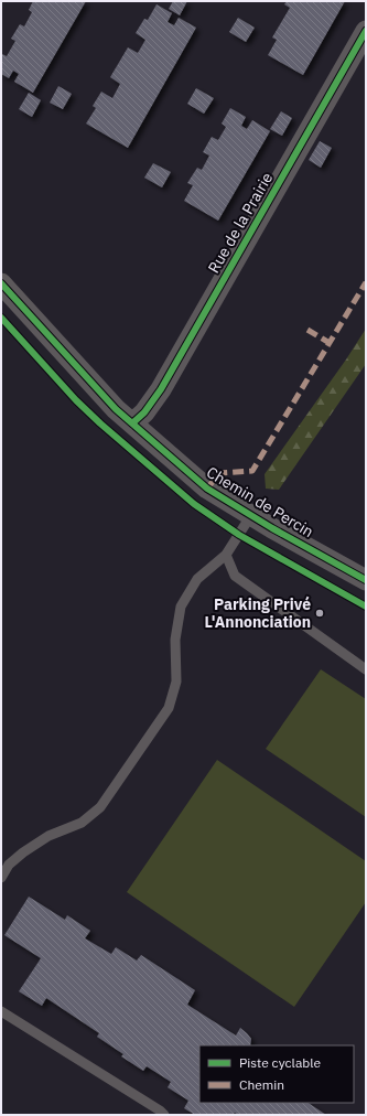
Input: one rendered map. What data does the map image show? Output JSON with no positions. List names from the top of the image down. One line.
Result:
{"streets":{"street":["Rue de la Prairie","Chemin de Percin"]},"crossings":[["Rue de la Prairie","Chemin de Percin"]],"places":["Parking Privé L'Annonciation"],"legend":["Piste cyclable","Chemin"]}
